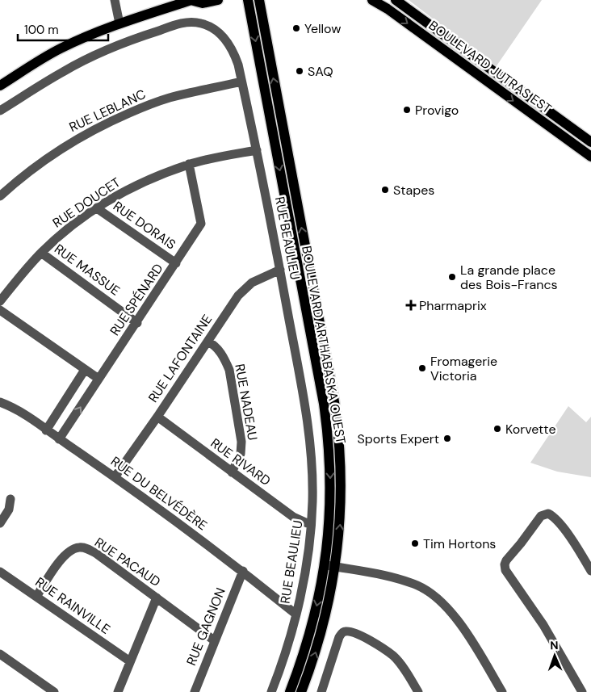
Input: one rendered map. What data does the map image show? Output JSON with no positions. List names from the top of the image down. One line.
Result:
{"streets":{"main road":["BOULEVARD JUTRAS EST","BOULEVARD ARTHABASKA OUEST"],"street":["RUE LEBLANC","RUE DOUCET","RUE DORAIS","RUE BEAULIEU","RUE MASSUE","RUE SPÉNARD","RUE LAFONTAINE","RUE NADEAU","RUE RIVARD","RUE DU BELVÉDÈRE","RUE PACAUD","RUE RAINVILLE","RUE GAGNON"]},"crossings":[["RUE LEBLANC","RUE BEAULIEU"],["RUE DOUCET","RUE DORAIS"],["RUE DOUCET","RUE BEAULIEU"],["RUE DOUCET","RUE MASSUE"],["RUE DOUCET","RUE SPÉNARD"],["RUE DORAIS","RUE SPÉNARD"],["RUE BEAULIEU","RUE LAFONTAINE"],["RUE BEAULIEU","RUE RIVARD"],["RUE BEAULIEU","RUE DU BELVÉDÈRE"],["RUE MASSUE","RUE SPÉNARD"],["RUE SPÉNARD","RUE DU BELVÉDÈRE"],["RUE LAFONTAINE","RUE NADEAU"],["RUE LAFONTAINE","RUE RIVARD"],["RUE LAFONTAINE","RUE DU BELVÉDÈRE"],["RUE NADEAU","RUE RIVARD"],["RUE DU BELVÉDÈRE","RUE GAGNON"],["RUE PACAUD","RUE RAINVILLE"],["RUE PACAUD","RUE GAGNON"]],"places":{"other":["Yellow","SAQ","Provigo","Stapes","La grande place des Bois-Francs","Fromagerie Victoria","Korvette","Sports Expert","Tim Hortons"],"health":["Pharmaprix"]},"scale_bar":"100 m","north":"top"}
